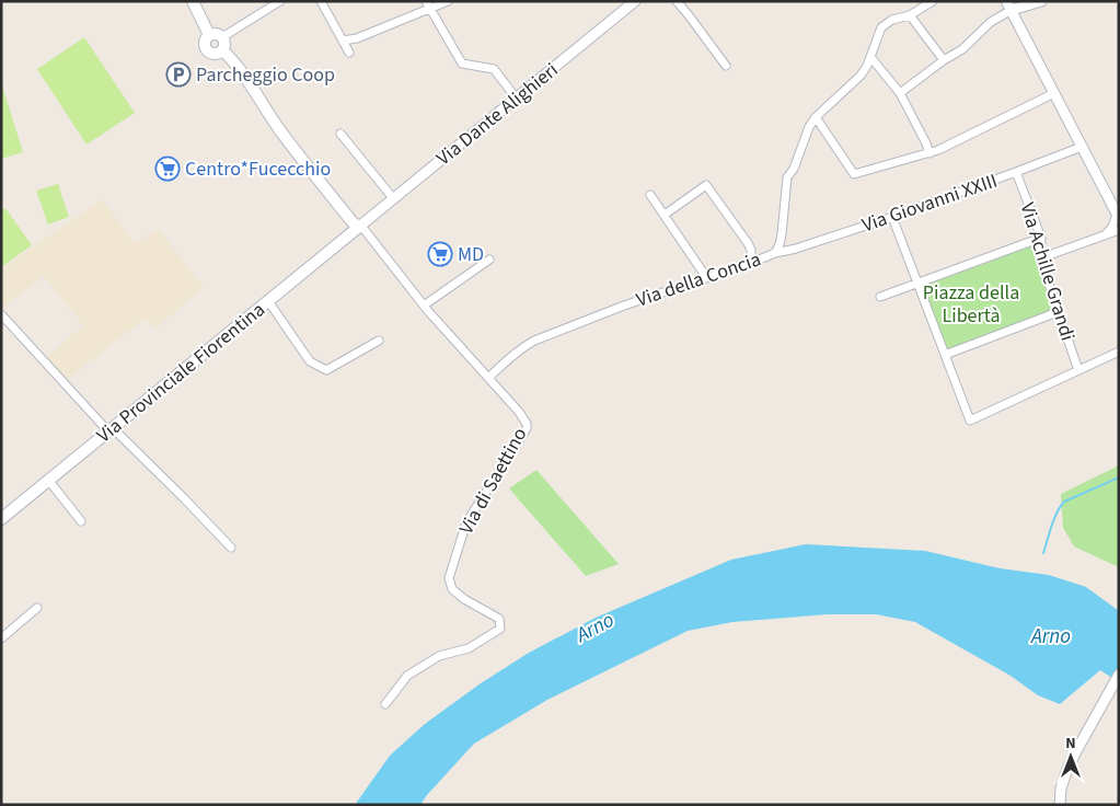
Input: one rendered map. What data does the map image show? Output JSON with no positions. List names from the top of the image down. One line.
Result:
{"streets":{"main road":["Via Provinciale Fiorentina"],"street":["Via Dante Alighieri","Via Giovanni XXIII","Via Achille Grandi","Via della Concia","Via di Saettino"]},"crossings":[["Via Dante Alighieri","Via Provinciale Fiorentina"],["Via Dante Alighieri","Via di Saettino"],["Via Giovanni XXIII","Via Achille Grandi"],["Via Giovanni XXIII","Via della Concia"],["Via della Concia","Via di Saettino"],["Via Provinciale Fiorentina","Via di Saettino"]],"water":["Arno"],"parks":["Piazza della Libertà"],"places":{"parking":["Parcheggio Coop"],"supermarket":["Centro*Fucecchio","MD"]},"north":"top"}
